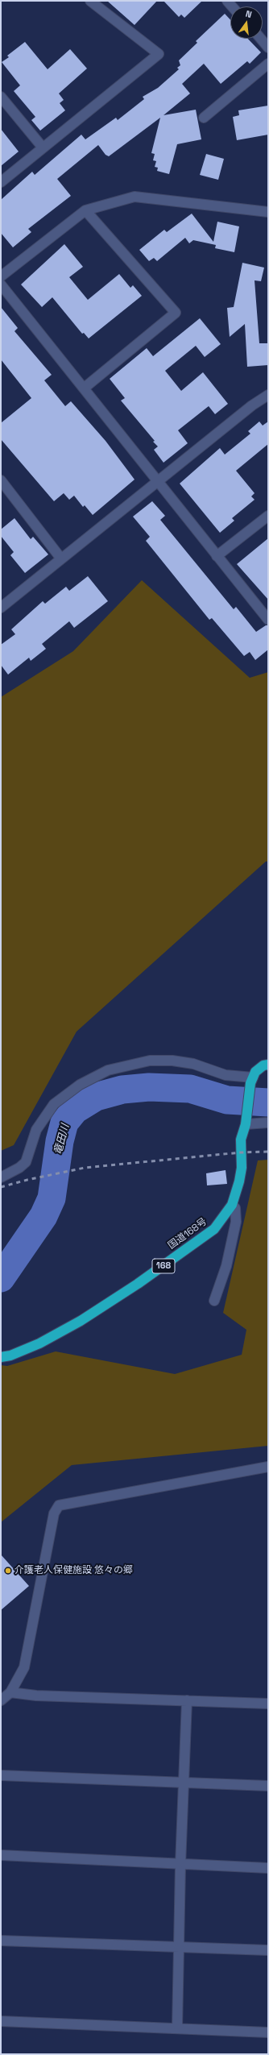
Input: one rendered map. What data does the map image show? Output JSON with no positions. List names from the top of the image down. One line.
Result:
{"streets":{"highway":["国道168号","168"]},"water":["竜田川"],"places":["介護老人保健施設 悠々の郷"],"north":"top"}
